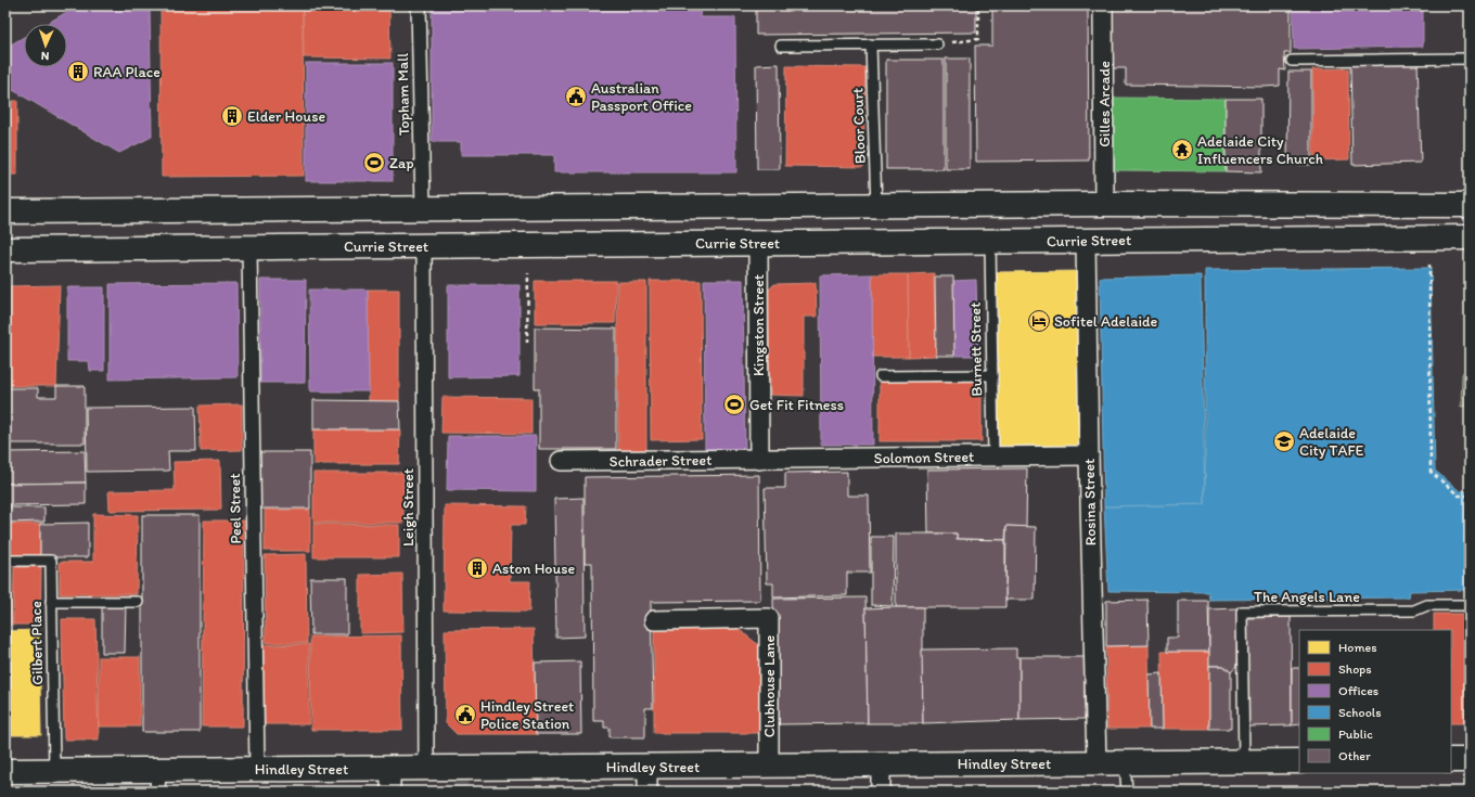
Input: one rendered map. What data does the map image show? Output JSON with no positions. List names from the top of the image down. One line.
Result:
{"streets":{"main road":["Currie Street","Hindley Street"],"street":["Topham Mall","Gilles Arcade","Kingston Street","Solomon Street","Schrader Street","Rosina Street","Leigh Street","Peel Street","Clubhouse Lane"],"lane":["Bloor Court","Burnett Street","The Angels Lane","Gilbert Place"]},"crossings":[["Currie Street","Kingston Street"],["Currie Street","Burnett Street"],["Currie Street","Rosina Street"],["Currie Street","Leigh Street"],["Currie Street","Peel Street"],["Kingston Street","Solomon Street"],["Kingston Street","Schrader Street"],["Burnett Street","Solomon Street"],["Solomon Street","Schrader Street"],["Solomon Street","Rosina Street"],["Rosina Street","Hindley Street"],["Leigh Street","Hindley Street"],["Peel Street","Hindley Street"],["The Angels Lane","Hindley Street"],["Gilbert Place","Hindley Street"],["Clubhouse Lane","Hindley Street"]],"places":{"building":["RAA Place","Elder House","Aston House"],"public building":["Australian Passport Office","Hindley Street Police Station"],"temple":["Adelaide City Influencers Church"],"sports":["Zap","Get Fit Fitness"],"hotel":["Sofitel Adelaide"],"school or university":["Adelaide City TAFE"]},"legend":["Homes","Shops","Offices","Schools","Public","Other"],"north":"bottom"}
